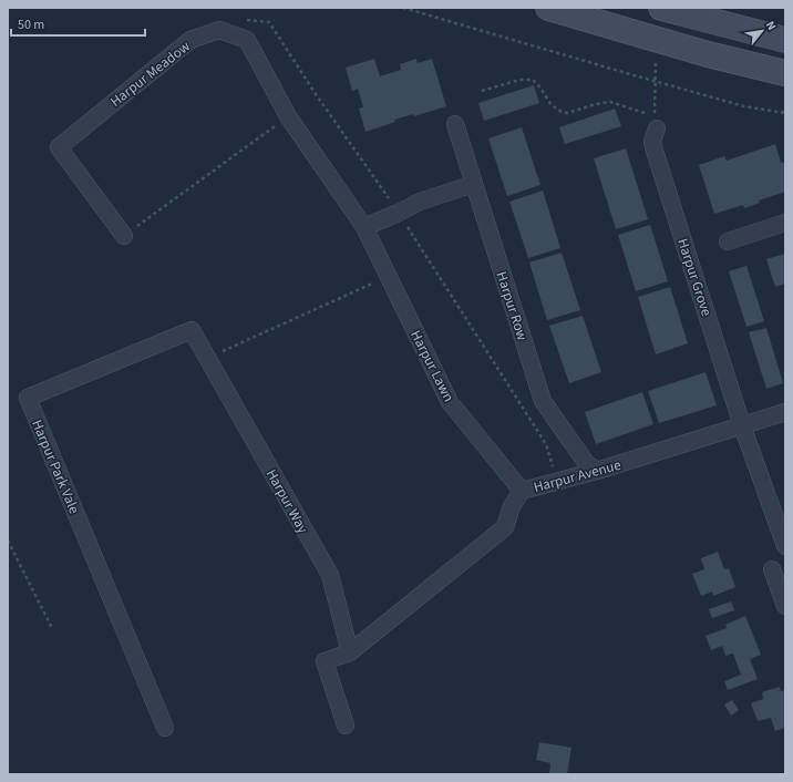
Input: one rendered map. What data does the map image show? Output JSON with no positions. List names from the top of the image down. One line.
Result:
{"streets":{"street":["Harpur Meadow","Harpur Grove","Harpur Row","Harpur Lawn","Harpur Park Vale","Harpur Avenue","Harpur Way"]},"crossings":[["Harpur Meadow","Harpur Lawn"],["Harpur Grove","Harpur Avenue"],["Harpur Row","Harpur Avenue"],["Harpur Lawn","Harpur Avenue"],["Harpur Park Vale","Harpur Way"],["Harpur Avenue","Harpur Way"]],"scale_bar":"50 m","north":"top right"}
